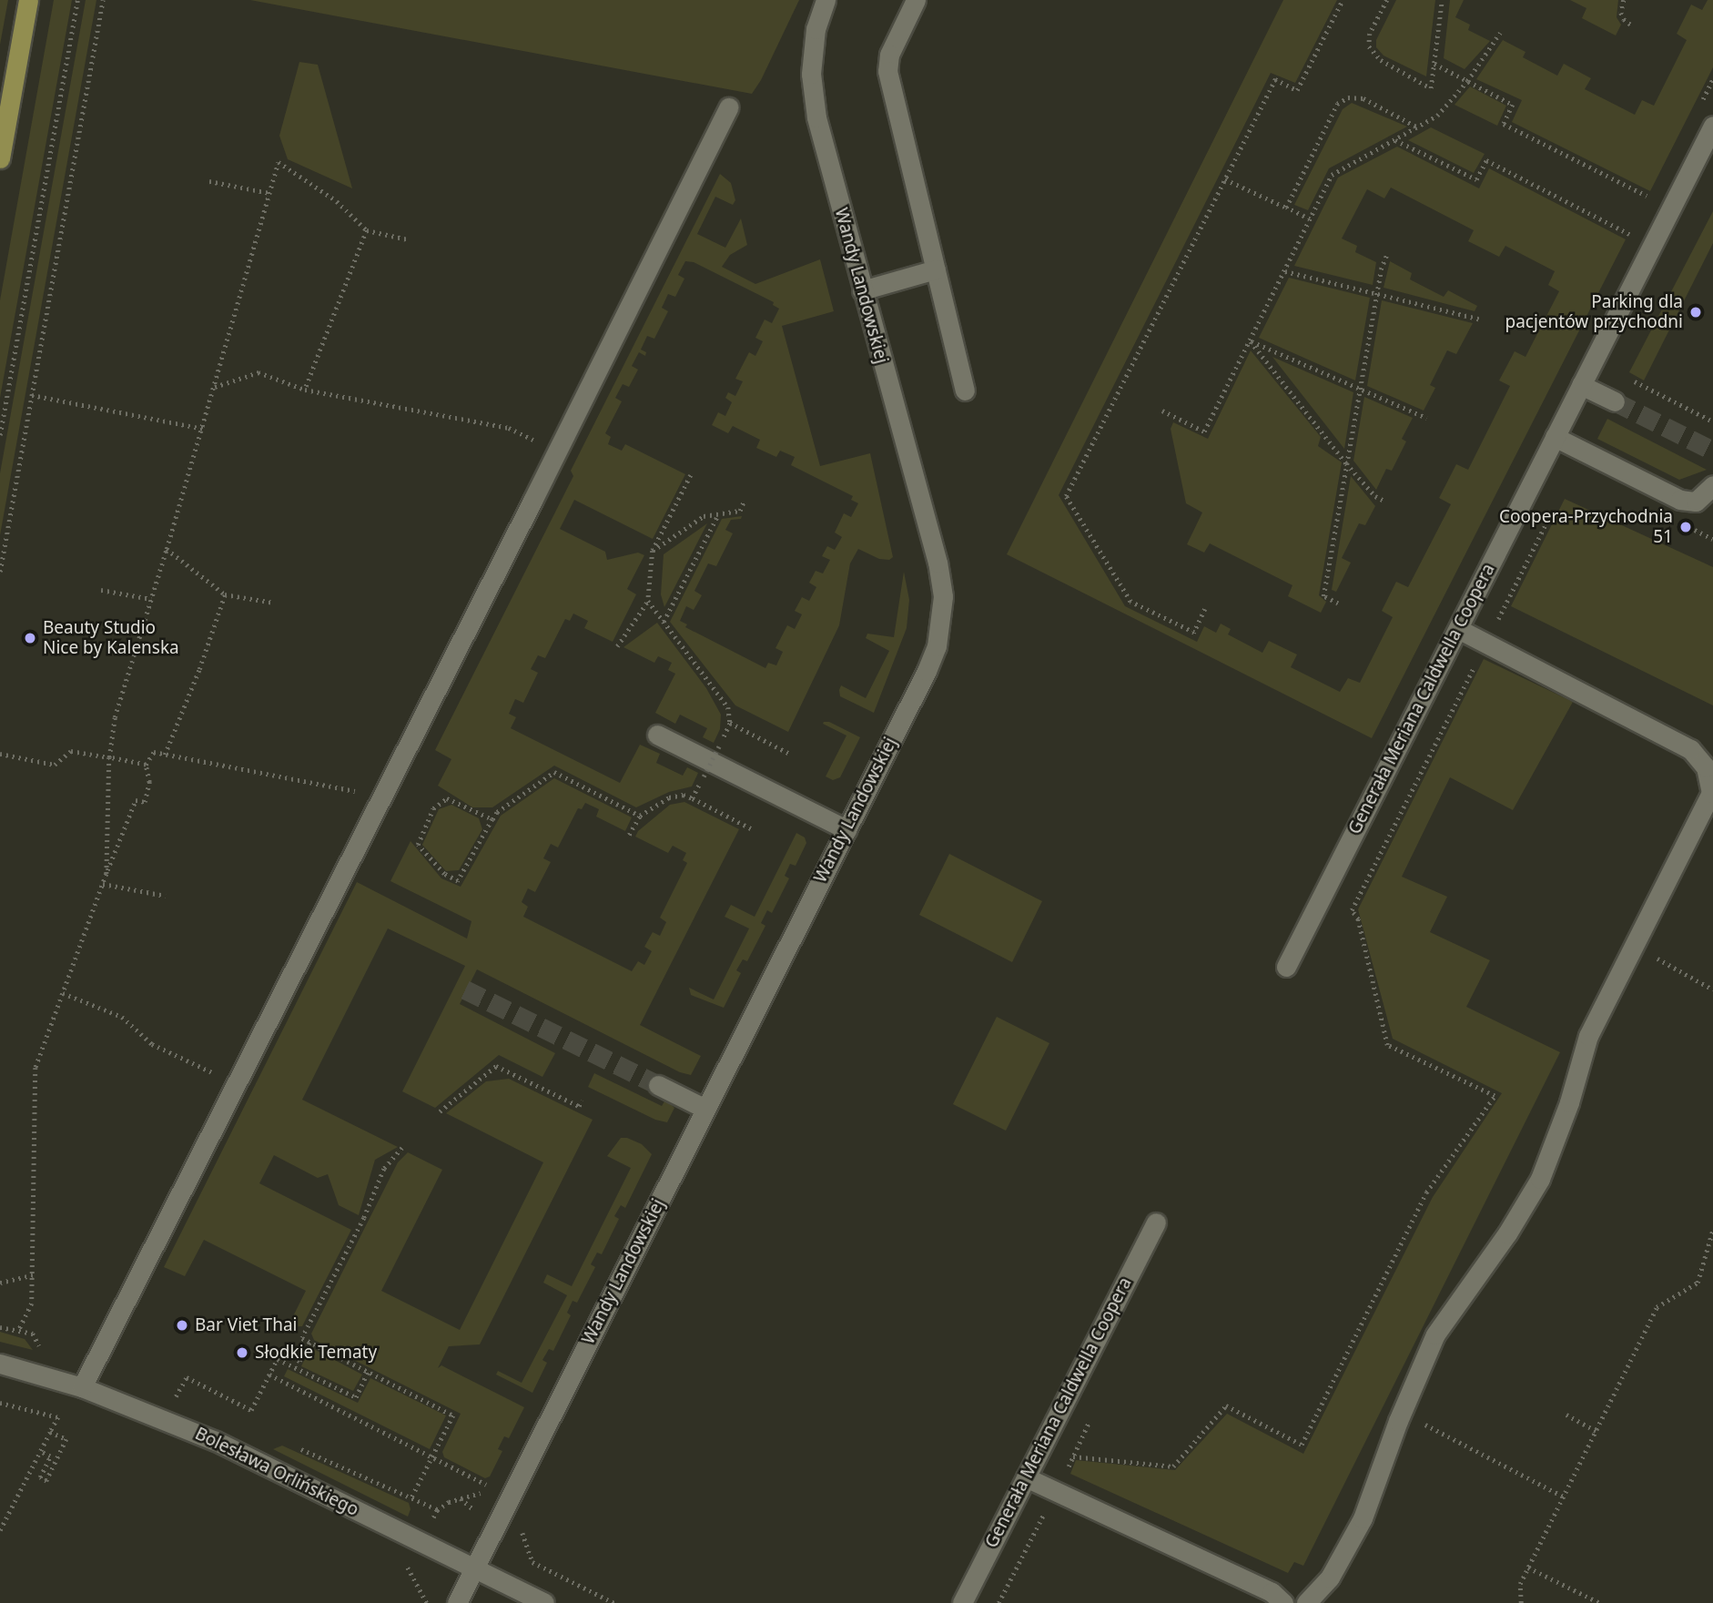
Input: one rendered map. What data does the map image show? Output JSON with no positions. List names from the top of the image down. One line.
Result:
{"streets":{"street":["Wandy Landowskiej","Generała Meriana Caldwella Coopera","Bolesława Orlińskiego"]},"crossings":[["Wandy Landowskiej","Bolesława Orlińskiego"]],"places":["Parking dla pacjentów przychodni","Coopera-Przychodnia 51","Beauty Studio Nice by Kalenska","Bar Viet Thai","Słodkie Tematy"]}
